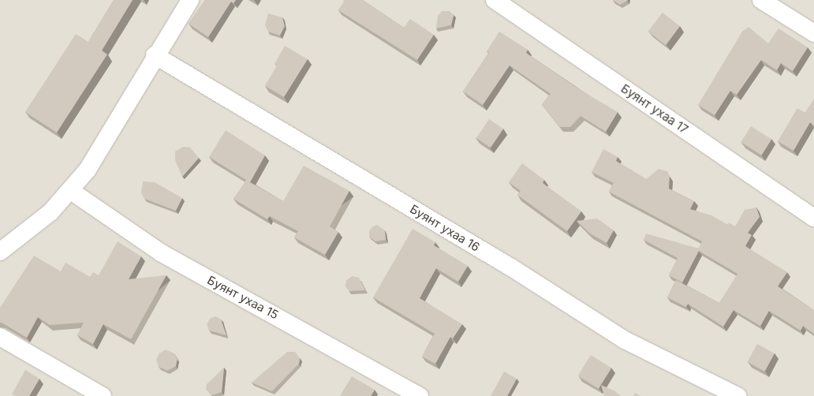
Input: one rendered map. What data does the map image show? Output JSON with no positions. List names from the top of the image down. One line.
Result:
{"streets":{"street":["Буянт ухаа 17","Буянт ухаа 16","Буянт ухаа 15"]}}
